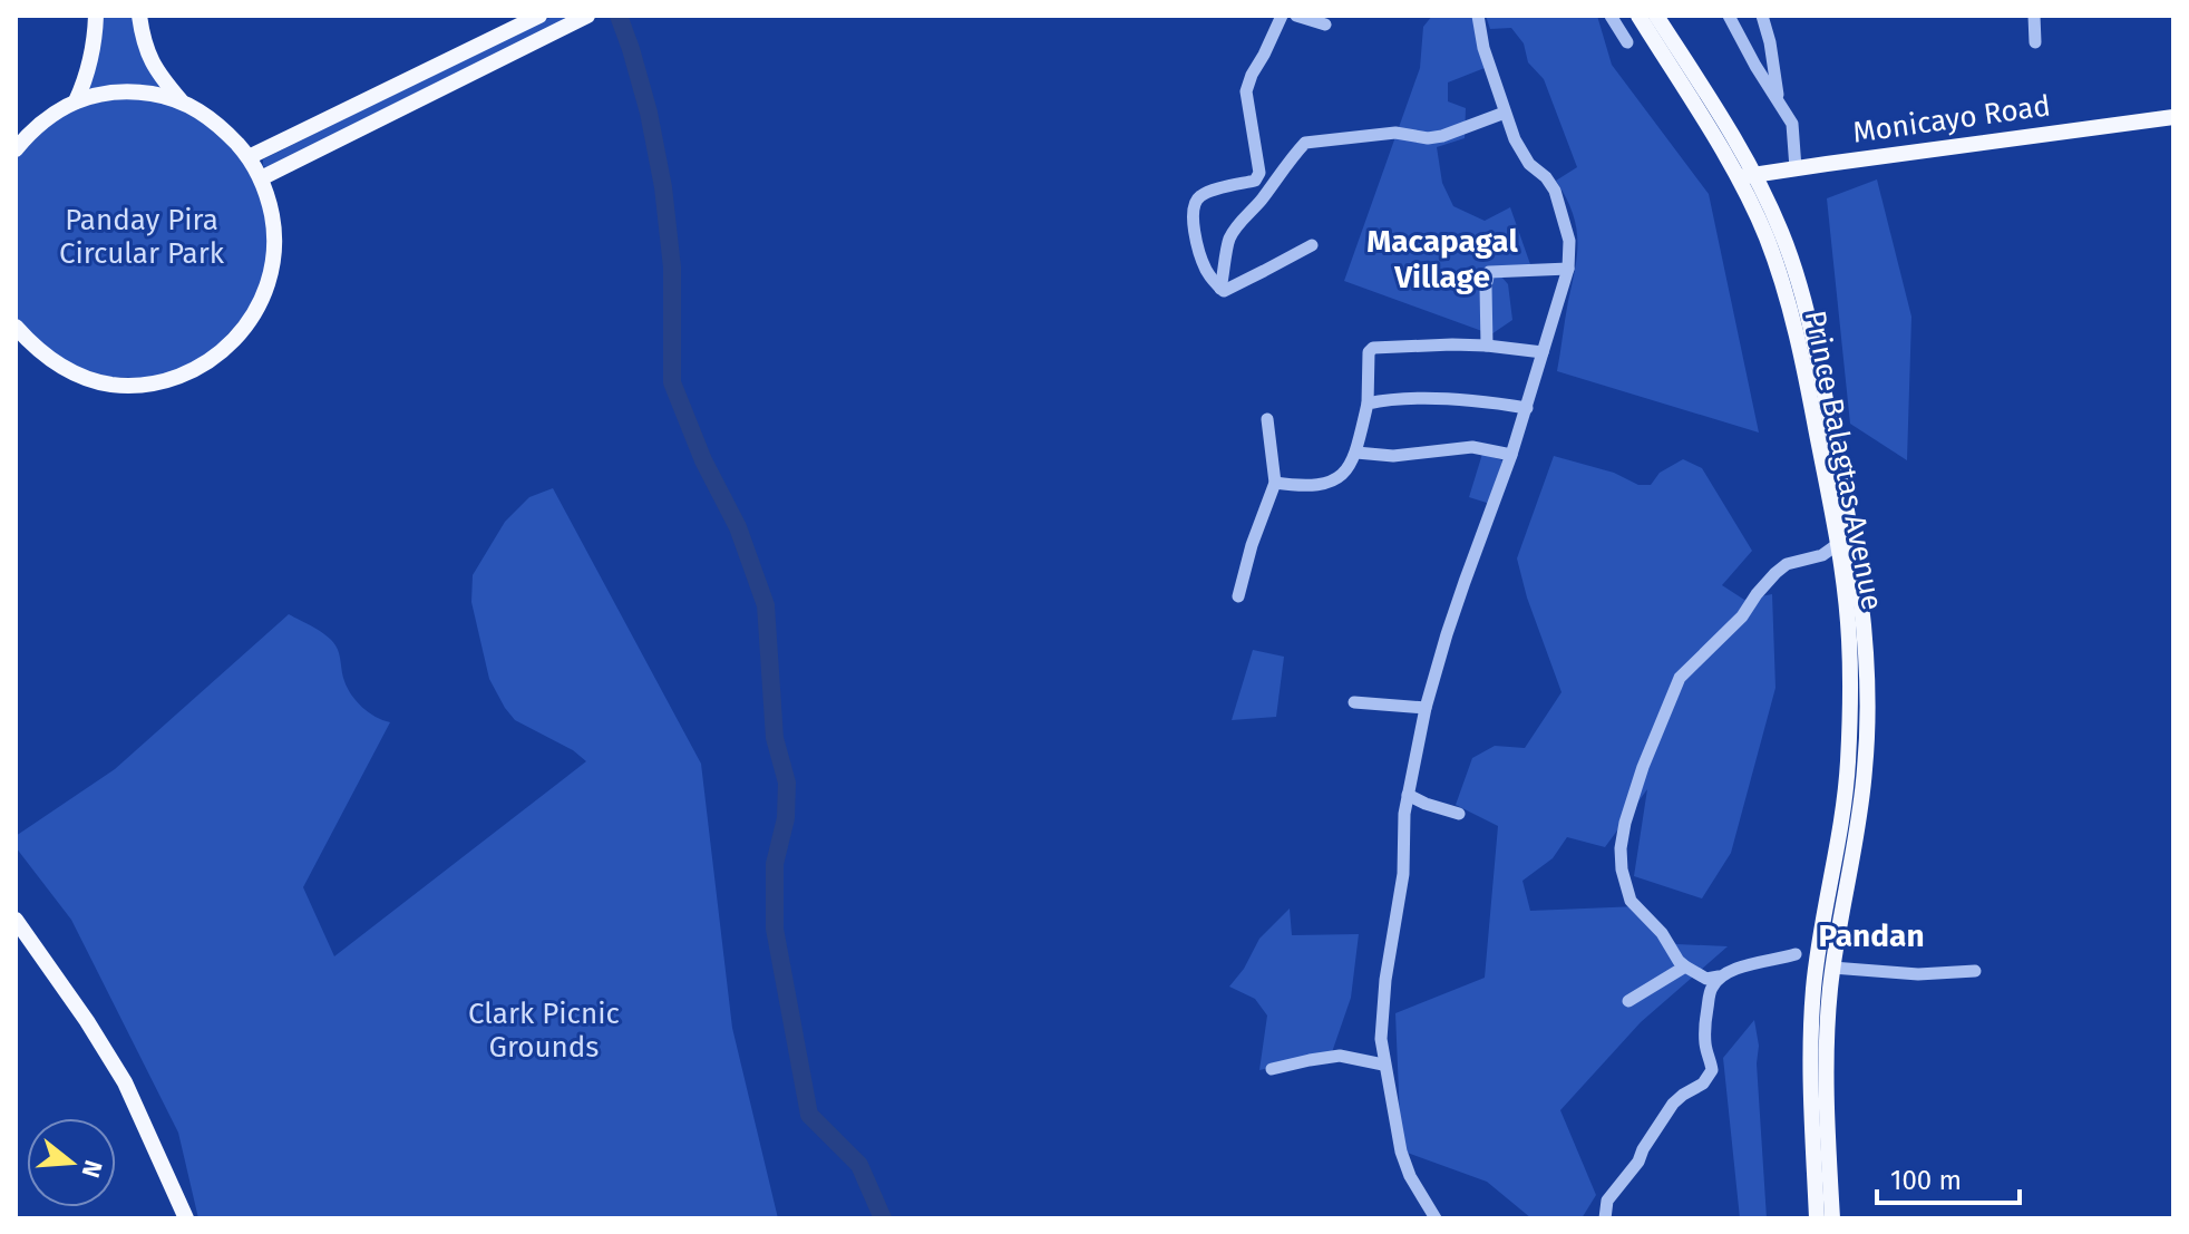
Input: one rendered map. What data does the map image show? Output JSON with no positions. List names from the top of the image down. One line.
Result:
{"streets":{"main road":["Monicayo Road","Prince Balagtas Avenue"]},"crossings":[["Monicayo Road","Prince Balagtas Avenue"]],"districts":["Macapagal Village","Pandan"],"parks":["Panday Pira Circular Park","Clark Picnic Grounds"],"scale_bar":"100 m","north":"right"}
